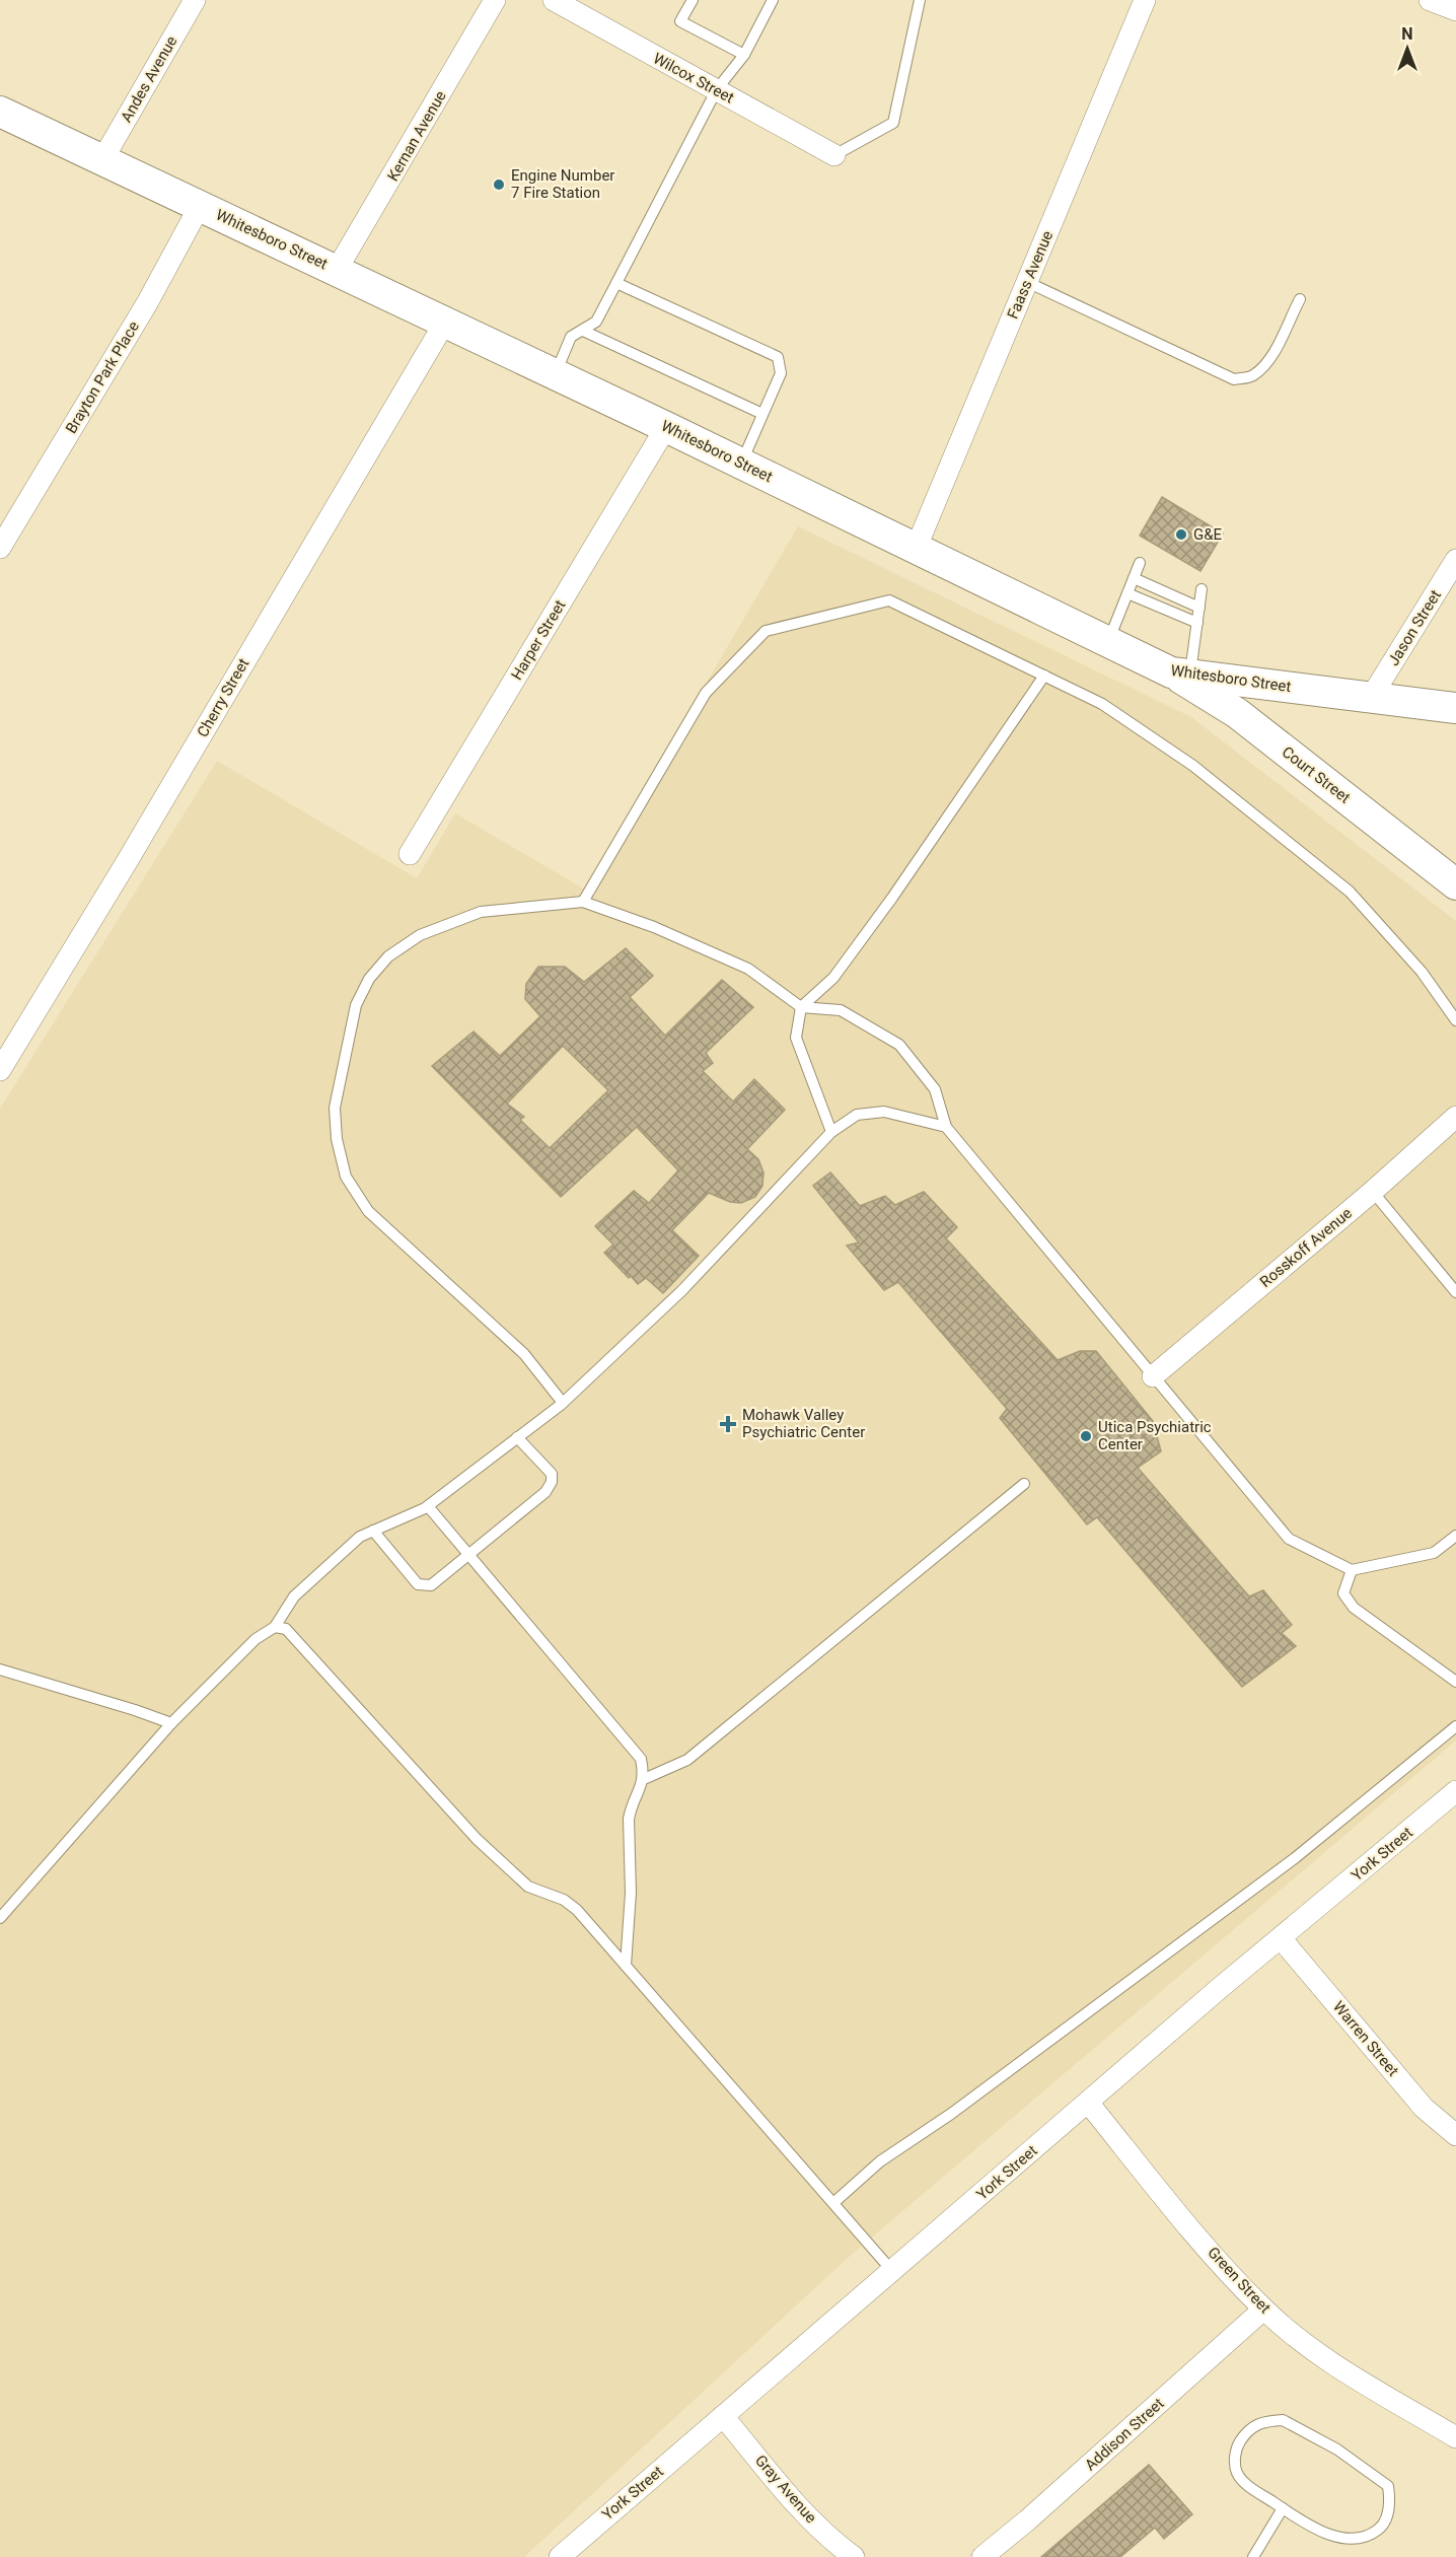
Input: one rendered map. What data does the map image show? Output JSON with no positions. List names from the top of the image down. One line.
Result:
{"streets":{"street":["Wilcox Street","Andes Avenue","Kernan Avenue","Whitesboro Street","Faass Avenue","Brayton Park Place","Jason Street","Harper Street","Cherry Street","Court Street","Rosskoff Avenue","York Street","Warren Street","Green Street","Addison Street","Gray Avenue"]},"crossings":[["Andes Avenue","Whitesboro Street"],["Kernan Avenue","Whitesboro Street"],["Whitesboro Street","Faass Avenue"],["Whitesboro Street","Brayton Park Place"],["Whitesboro Street","Jason Street"],["Whitesboro Street","Harper Street"],["Whitesboro Street","Cherry Street"],["Whitesboro Street","Court Street"],["York Street","Warren Street"],["York Street","Green Street"],["York Street","Gray Avenue"],["Green Street","Addison Street"]],"places":{"other":["Engine Number 7 Fire Station","G&E","Utica Psychiatric Center"],"health":["Mohawk Valley Psychiatric Center"]},"north":"top"}
